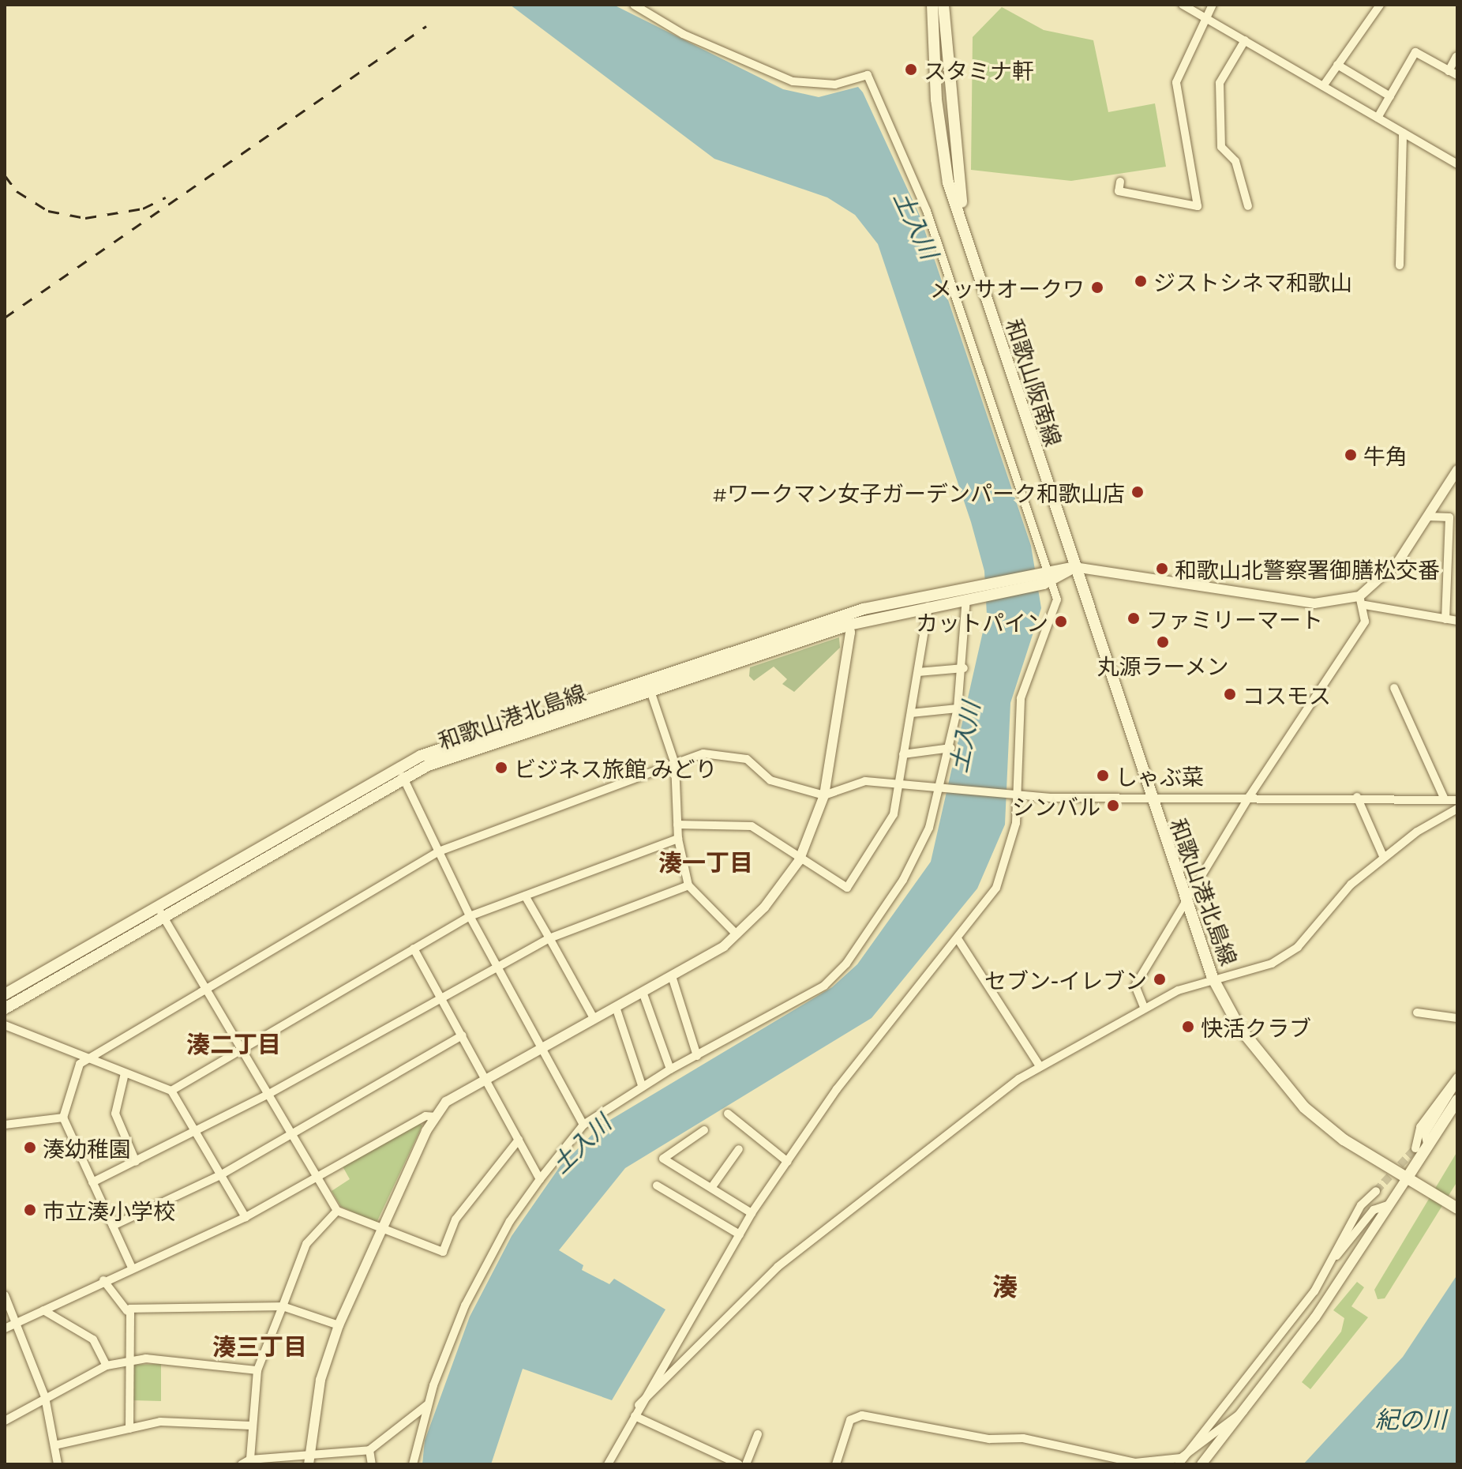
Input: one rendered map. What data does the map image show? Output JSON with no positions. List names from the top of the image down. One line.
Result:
{"streets":{"main road":["和歌山阪南線","和歌山港北島線"]},"crossings":[["和歌山阪南線","和歌山港北島線"]],"districts":["湊一丁目","湊二丁目","湊","湊三丁目"],"water":["土入川","紀の川"],"places":["スタミナ軒","ジストシネマ和歌山","メッサオークワ","牛角","#ワークマン女子ガーデンパーク和歌山店","和歌山北警察署御膳松交番","ファミリーマート","カットパイン","丸源ラーメン","コスモス","ビジネス旅館 みどり","しゃぶ菜","シンバル","セブン-イレブン","快活クラブ","湊幼稚園","市立湊小学校"]}
